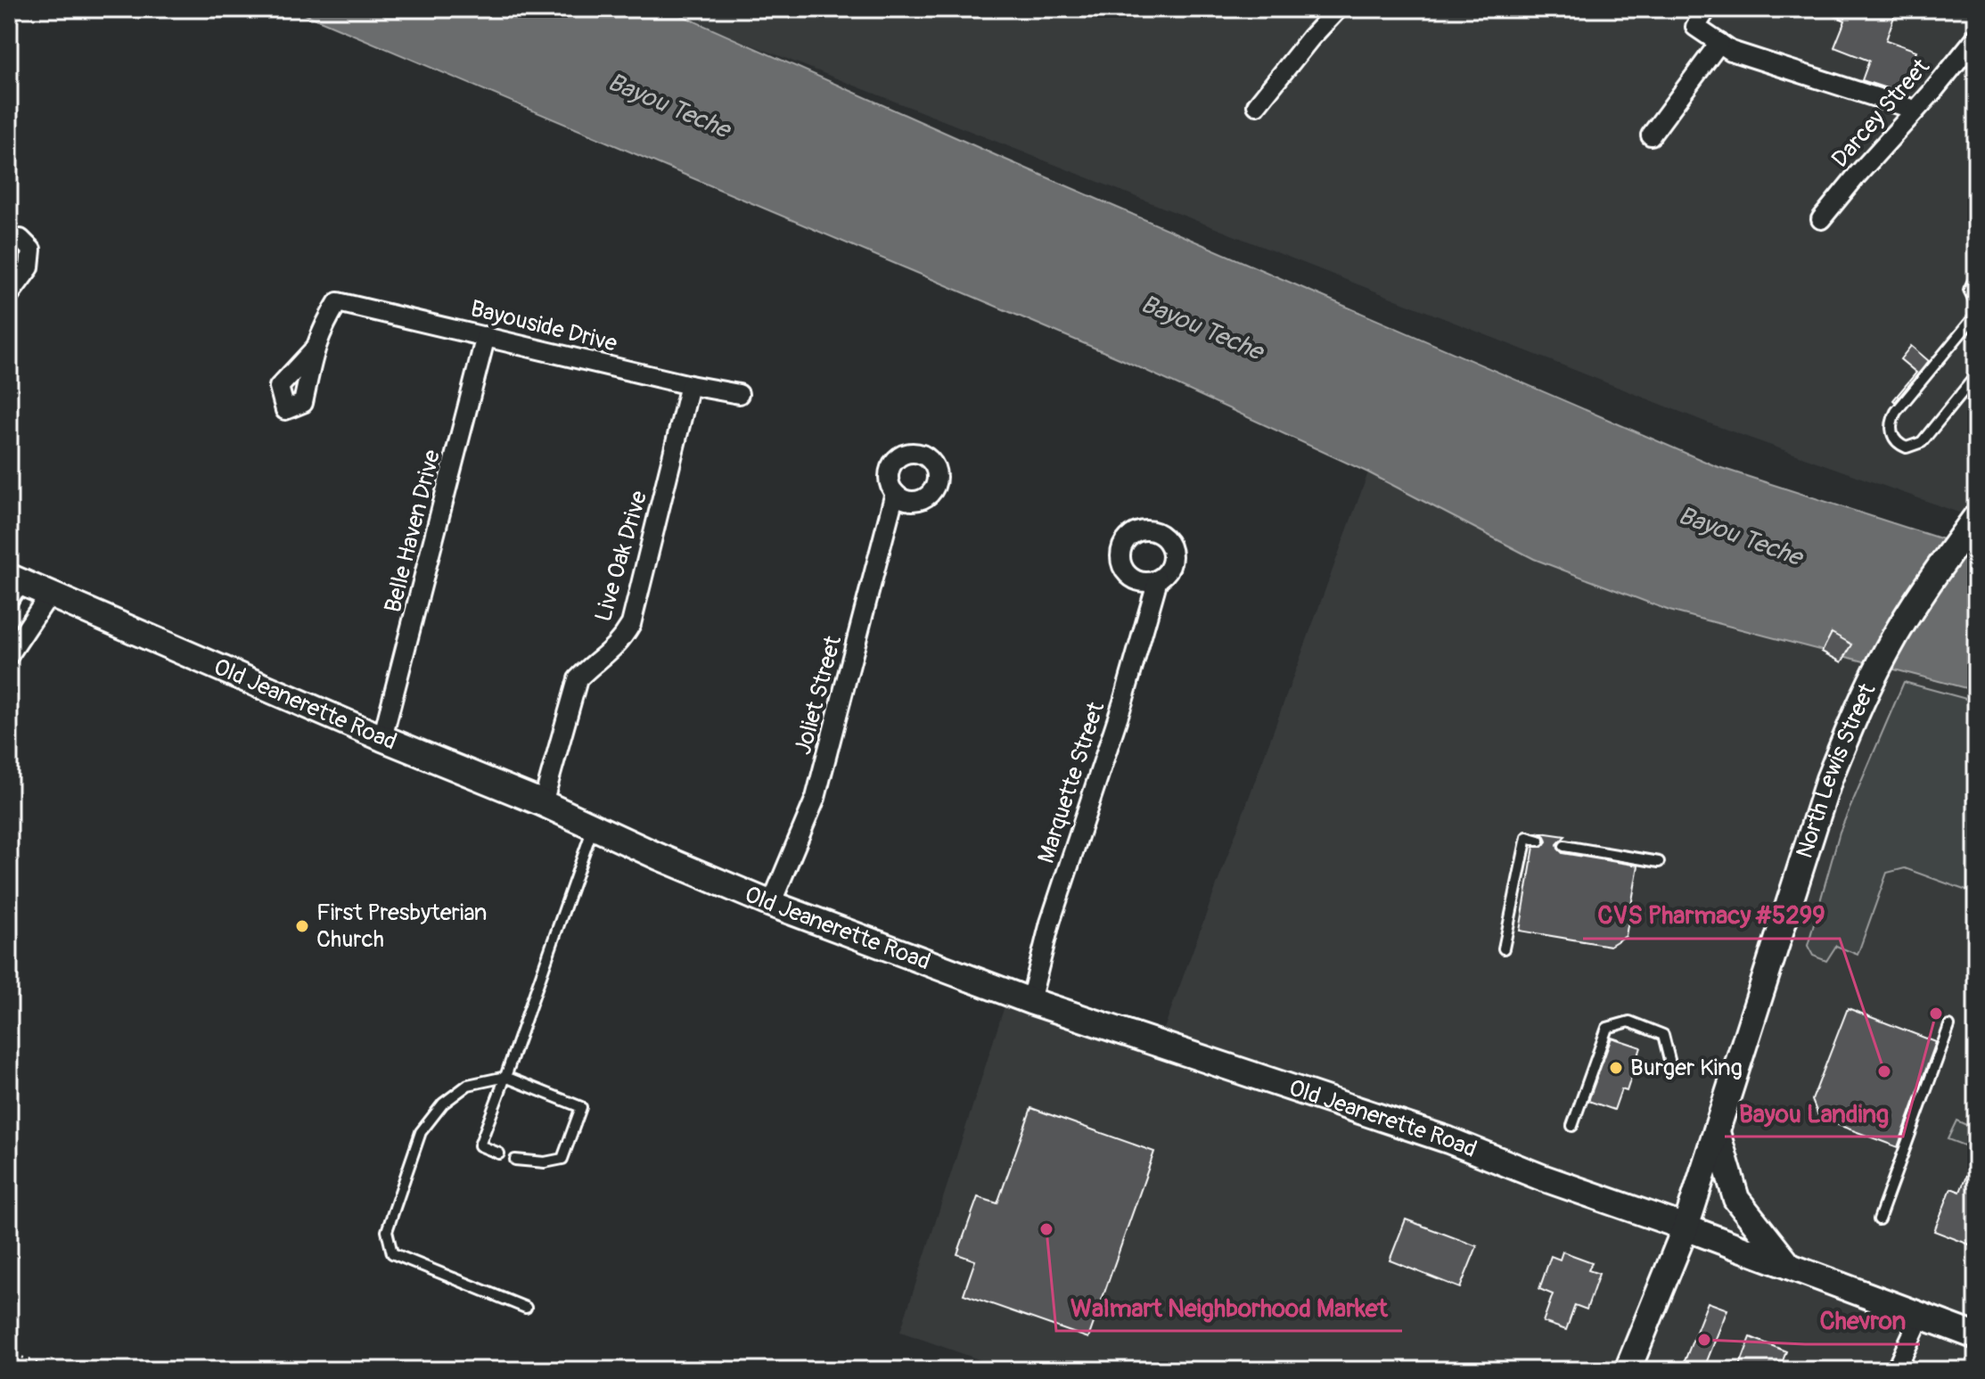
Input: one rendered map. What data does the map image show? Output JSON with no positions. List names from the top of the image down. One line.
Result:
{"streets":{"main road":["Old Jeanerette Road","North Lewis Street"],"street":["Darcey Street","Bayouside Drive","Belle Haven Drive","Live Oak Drive","Joliet Street","Marquette Street"]},"crossings":[["Bayouside Drive","Belle Haven Drive"],["Bayouside Drive","Live Oak Drive"],["Belle Haven Drive","Old Jeanerette Road"],["Live Oak Drive","Old Jeanerette Road"],["Joliet Street","Old Jeanerette Road"],["Old Jeanerette Road","North Lewis Street"],["Old Jeanerette Road","Marquette Street"]],"water":["Bayou Teche"],"places":["First Presbyterian Church","Bayou Landing","Burger King","CVS Pharmacy #5299","Walmart Neighborhood Market","Chevron"]}
